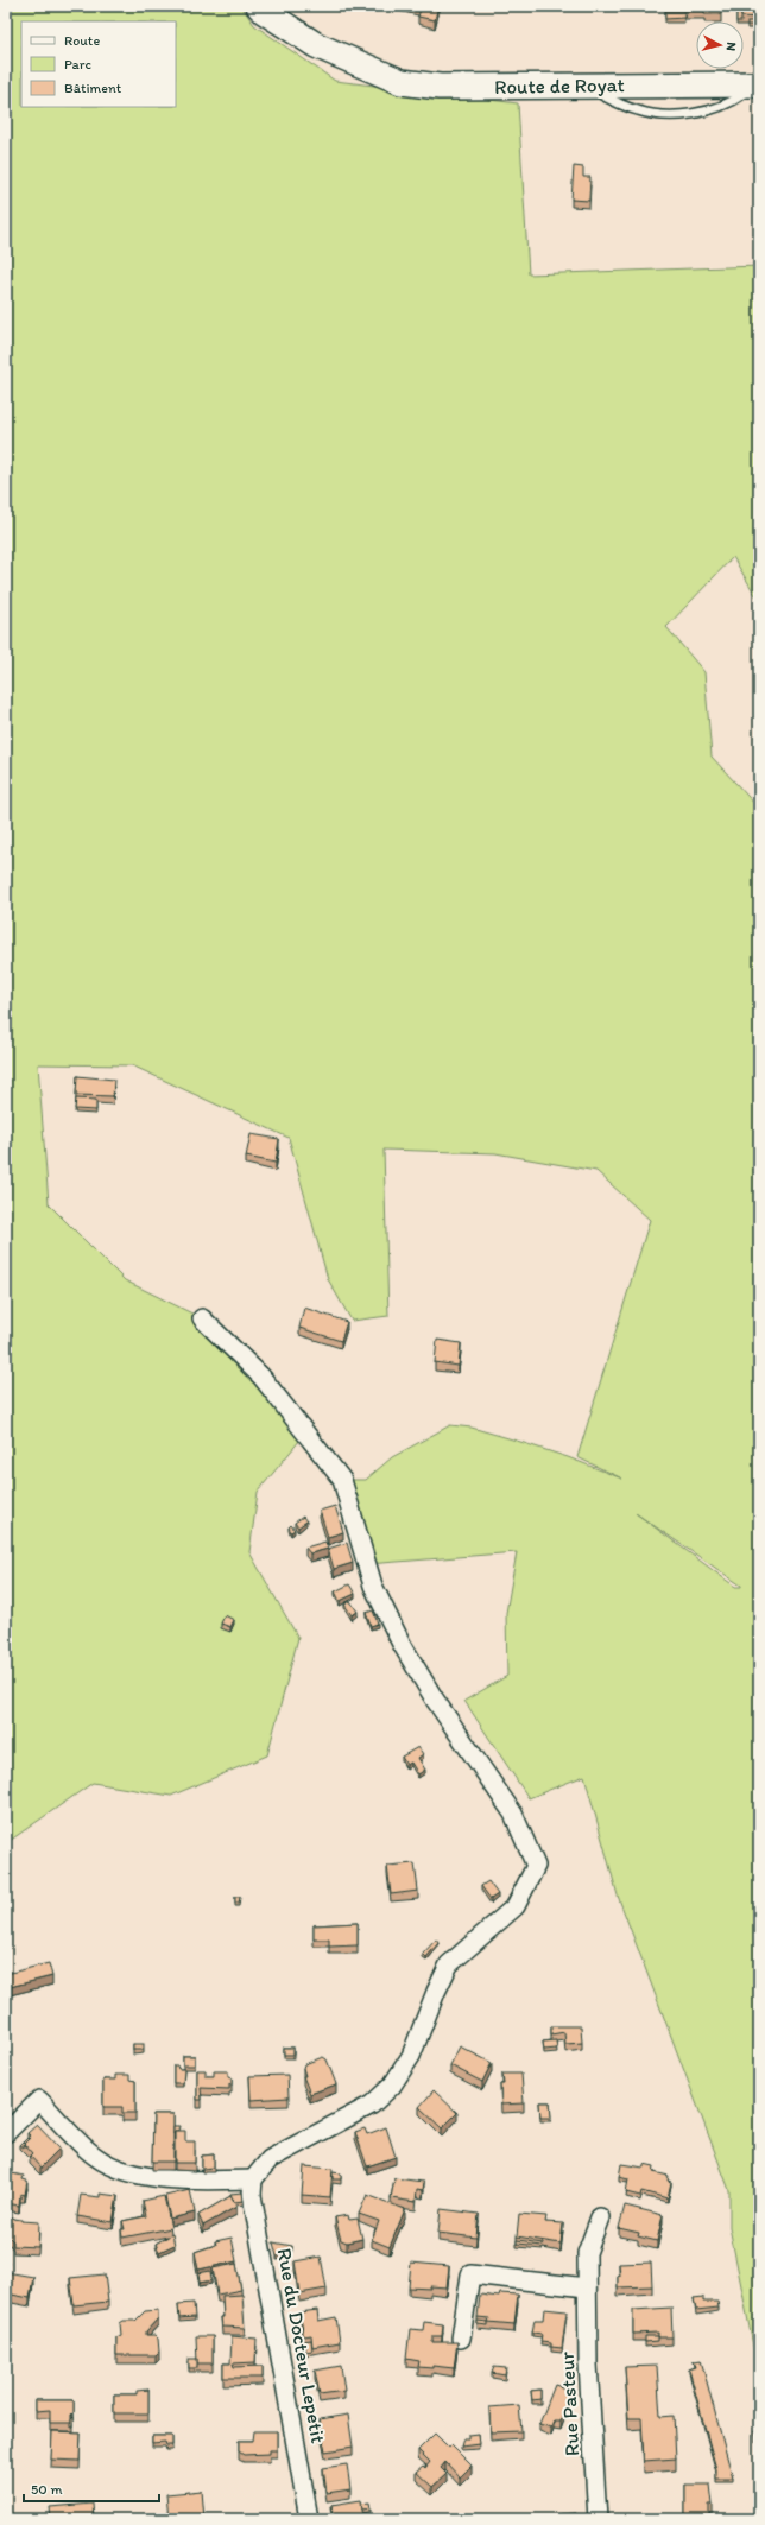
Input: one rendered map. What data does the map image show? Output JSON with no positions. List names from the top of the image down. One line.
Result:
{"streets":{"main road":["Route de Royat"],"street":["Rue du Docteur Lepetit","Rue Pasteur"]},"legend":["Route","Parc","Bâtiment"],"scale_bar":"50 m","north":"right"}
